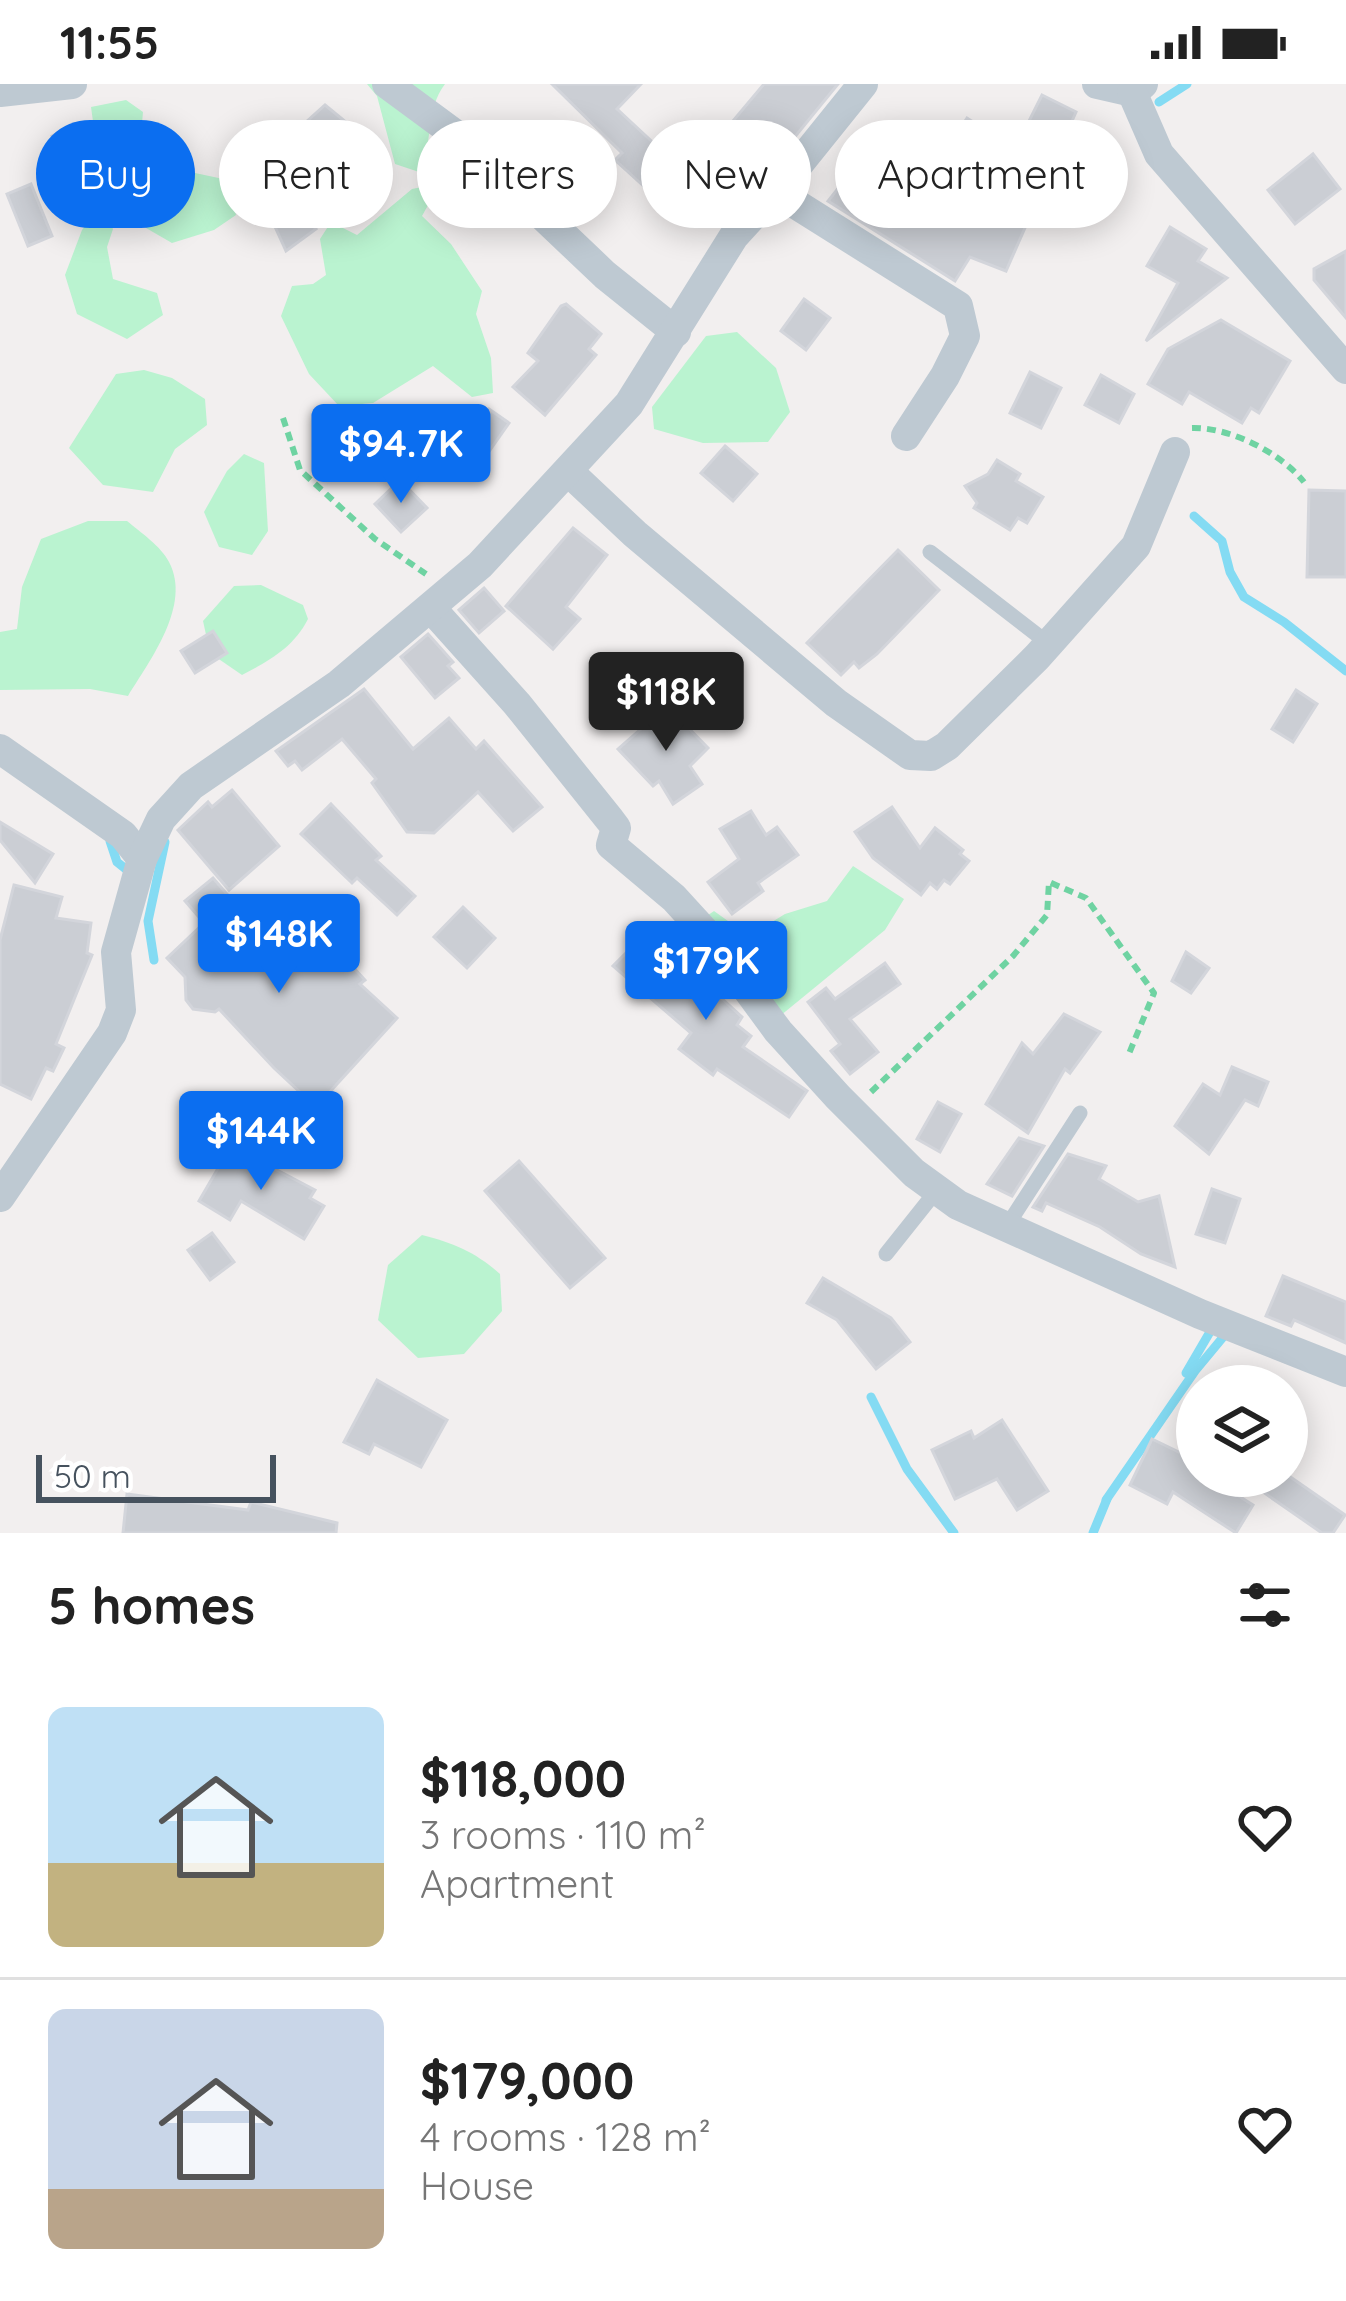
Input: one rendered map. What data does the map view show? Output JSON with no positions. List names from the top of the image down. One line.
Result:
{"scale_bar":"50 m","page":{"status":"11:55","chip":["Buy","Rent","Filters","New","Apartment"],"price":["$94.7K","$118K","$148K","$179K","$144K"],"scale":"50 m","heading":"5 homes","list":[{"name":"$118,000","note":"3 rooms · 110 m² · Apartment"},{"name":"$179,000","note":"4 rooms · 128 m² · House"}]}}
